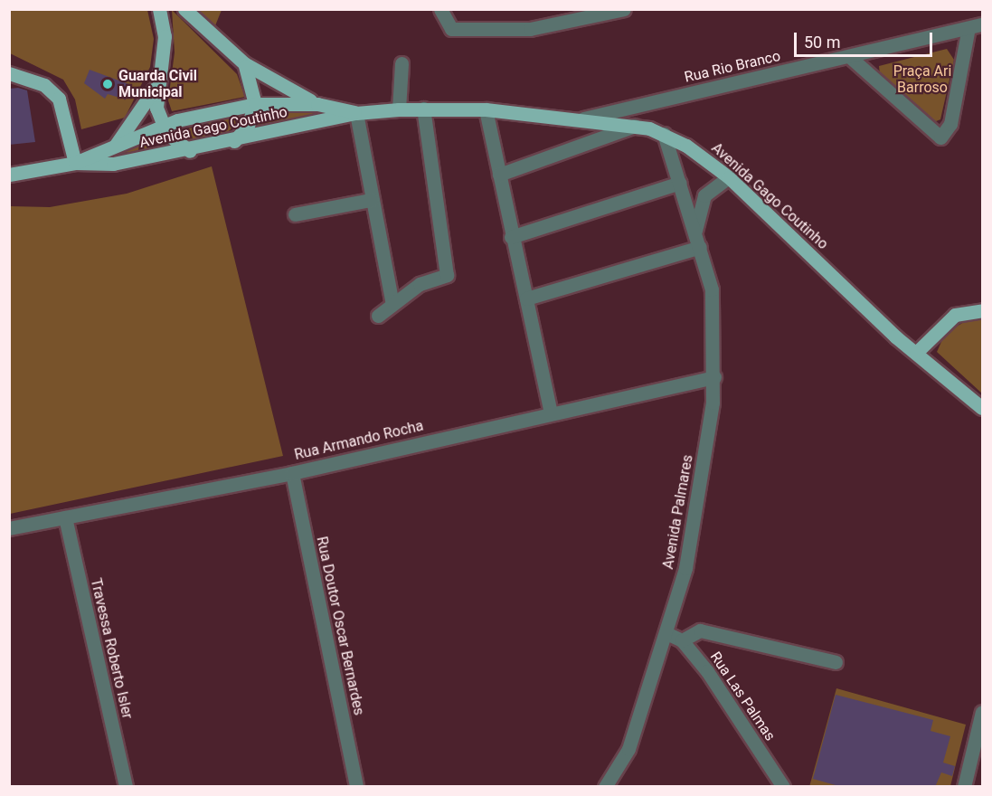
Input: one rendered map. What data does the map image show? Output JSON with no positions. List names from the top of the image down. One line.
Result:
{"streets":{"main road":["Avenida Gago Coutinho"],"street":["Rua Rio Branco","Rua Armando Rocha","Avenida Palmares","Rua Doutor Oscar Bernardes","Travessa Roberto Isler","Rua Las Palmas"]},"crossings":[["Rua Rio Branco","Avenida Gago Coutinho"],["Avenida Gago Coutinho","Avenida Palmares"],["Rua Armando Rocha","Avenida Palmares"],["Rua Armando Rocha","Rua Doutor Oscar Bernardes"],["Rua Armando Rocha","Travessa Roberto Isler"]],"parks":["Praça Ari Barroso"],"places":["Guarda Civil Municipal"],"scale_bar":"50 m"}
